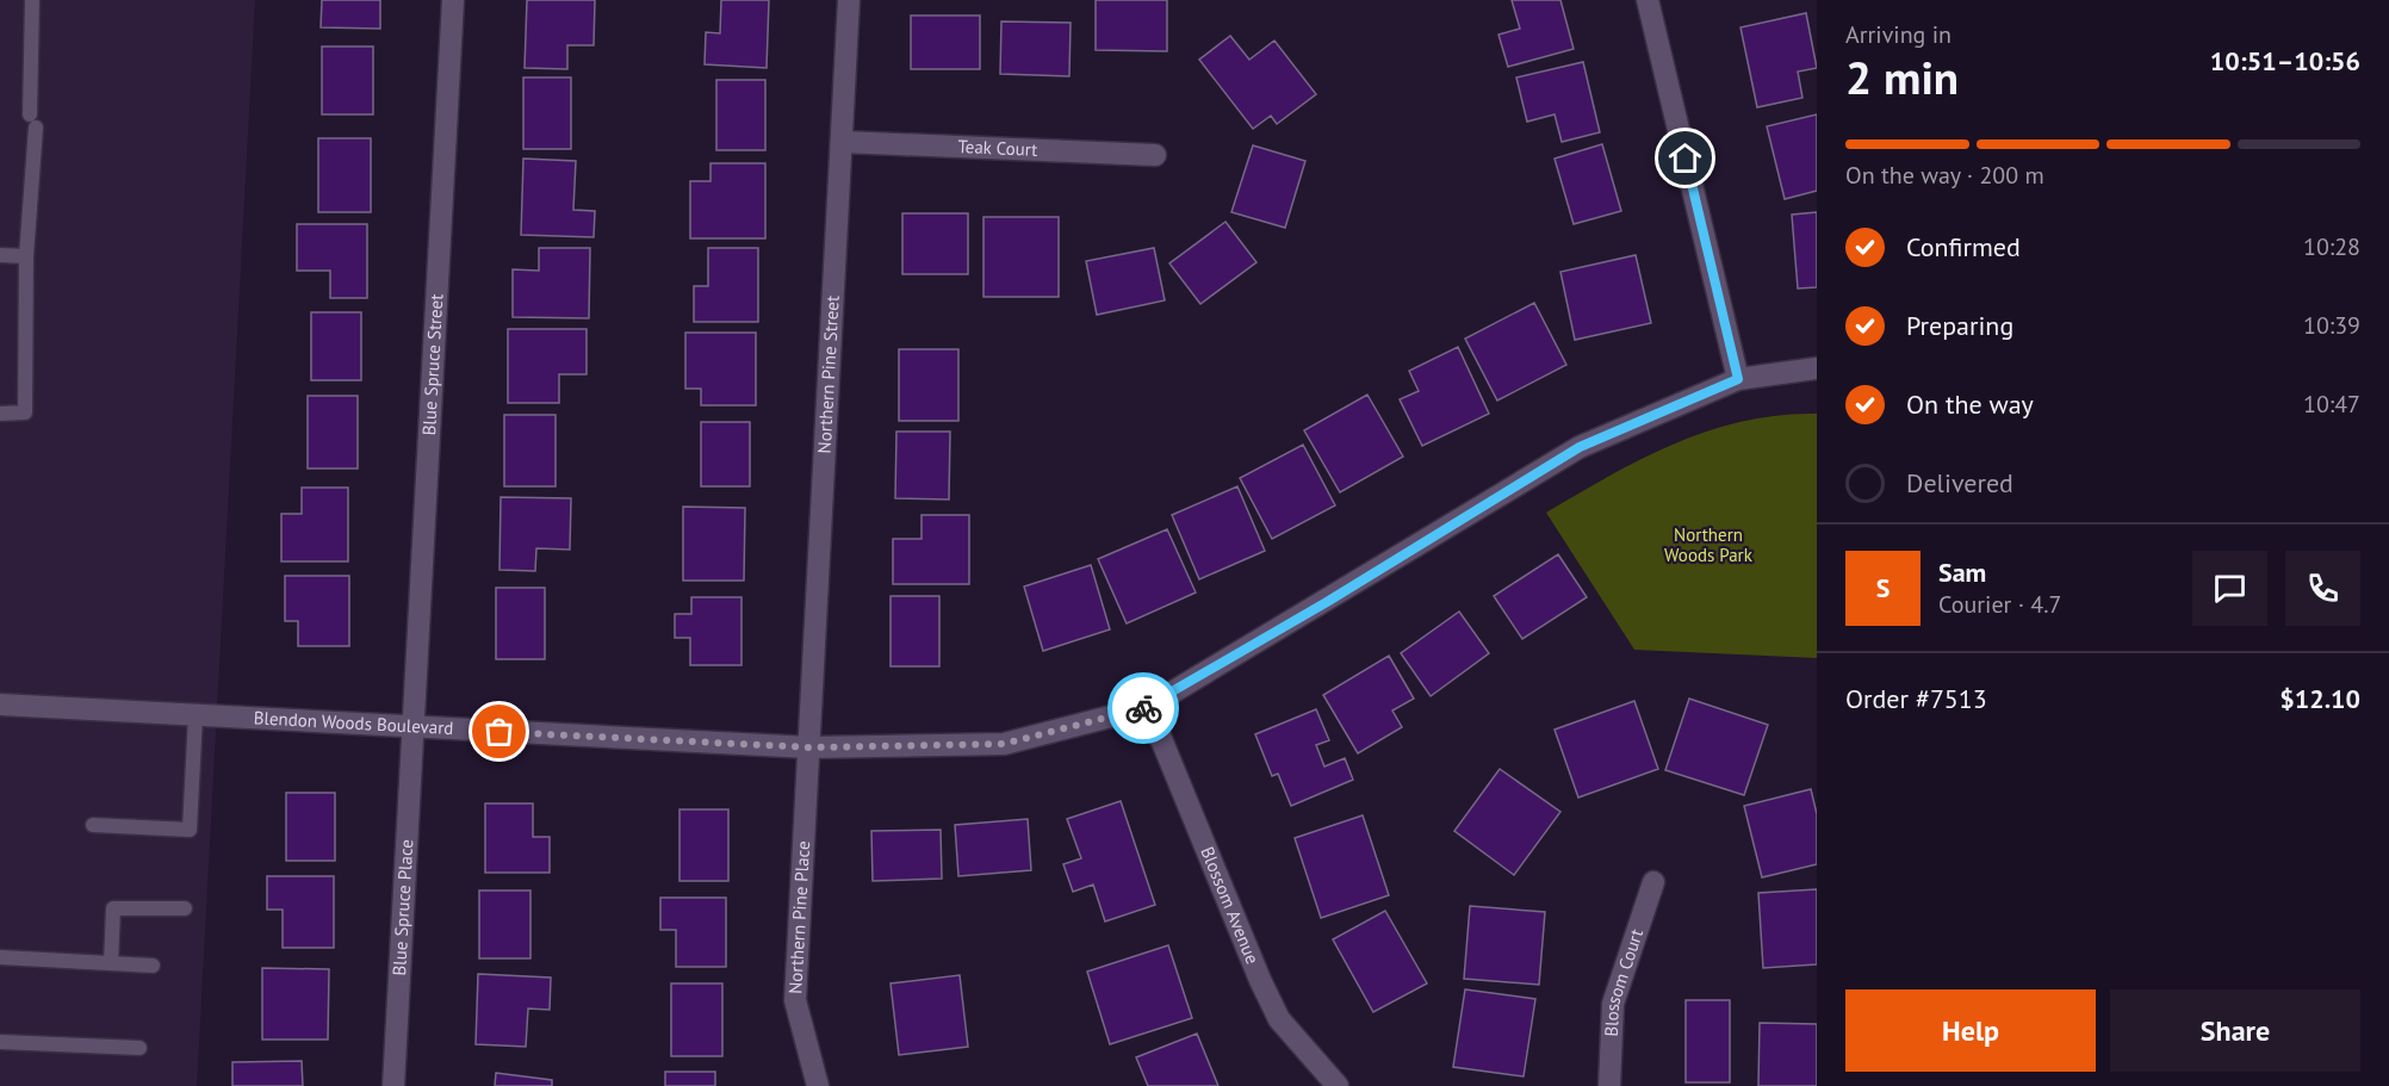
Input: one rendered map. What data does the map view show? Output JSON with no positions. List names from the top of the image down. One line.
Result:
{"streets":{"street":["Teak Court","Blue Spruce Street","Northern Pine Street","Blendon Woods Boulevard","Blossom Avenue","Blue Spruce Place","Northern Pine Place","Blossom Court"]},"crossings":[["Teak Court","Northern Pine Street"],["Blue Spruce Street","Blendon Woods Boulevard"],["Blue Spruce Street","Blue Spruce Place"],["Northern Pine Street","Blendon Woods Boulevard"],["Northern Pine Street","Northern Pine Place"],["Blendon Woods Boulevard","Blossom Avenue"],["Blendon Woods Boulevard","Blue Spruce Place"],["Blendon Woods Boulevard","Northern Pine Place"]],"parks":["Northern Woods Park"],"page":{"heading":["2 min","Arriving in","10:51–10:56"],"panel":["Sam","Courier · 4.7","Order #7513","$12.10"],"bar":"On the way · 200 m","list":[["Confirmed","10:28"],["Preparing","10:39"],["On the way","10:47"],"Delivered"],"round":"S","buttons":["Help","Share"]}}
